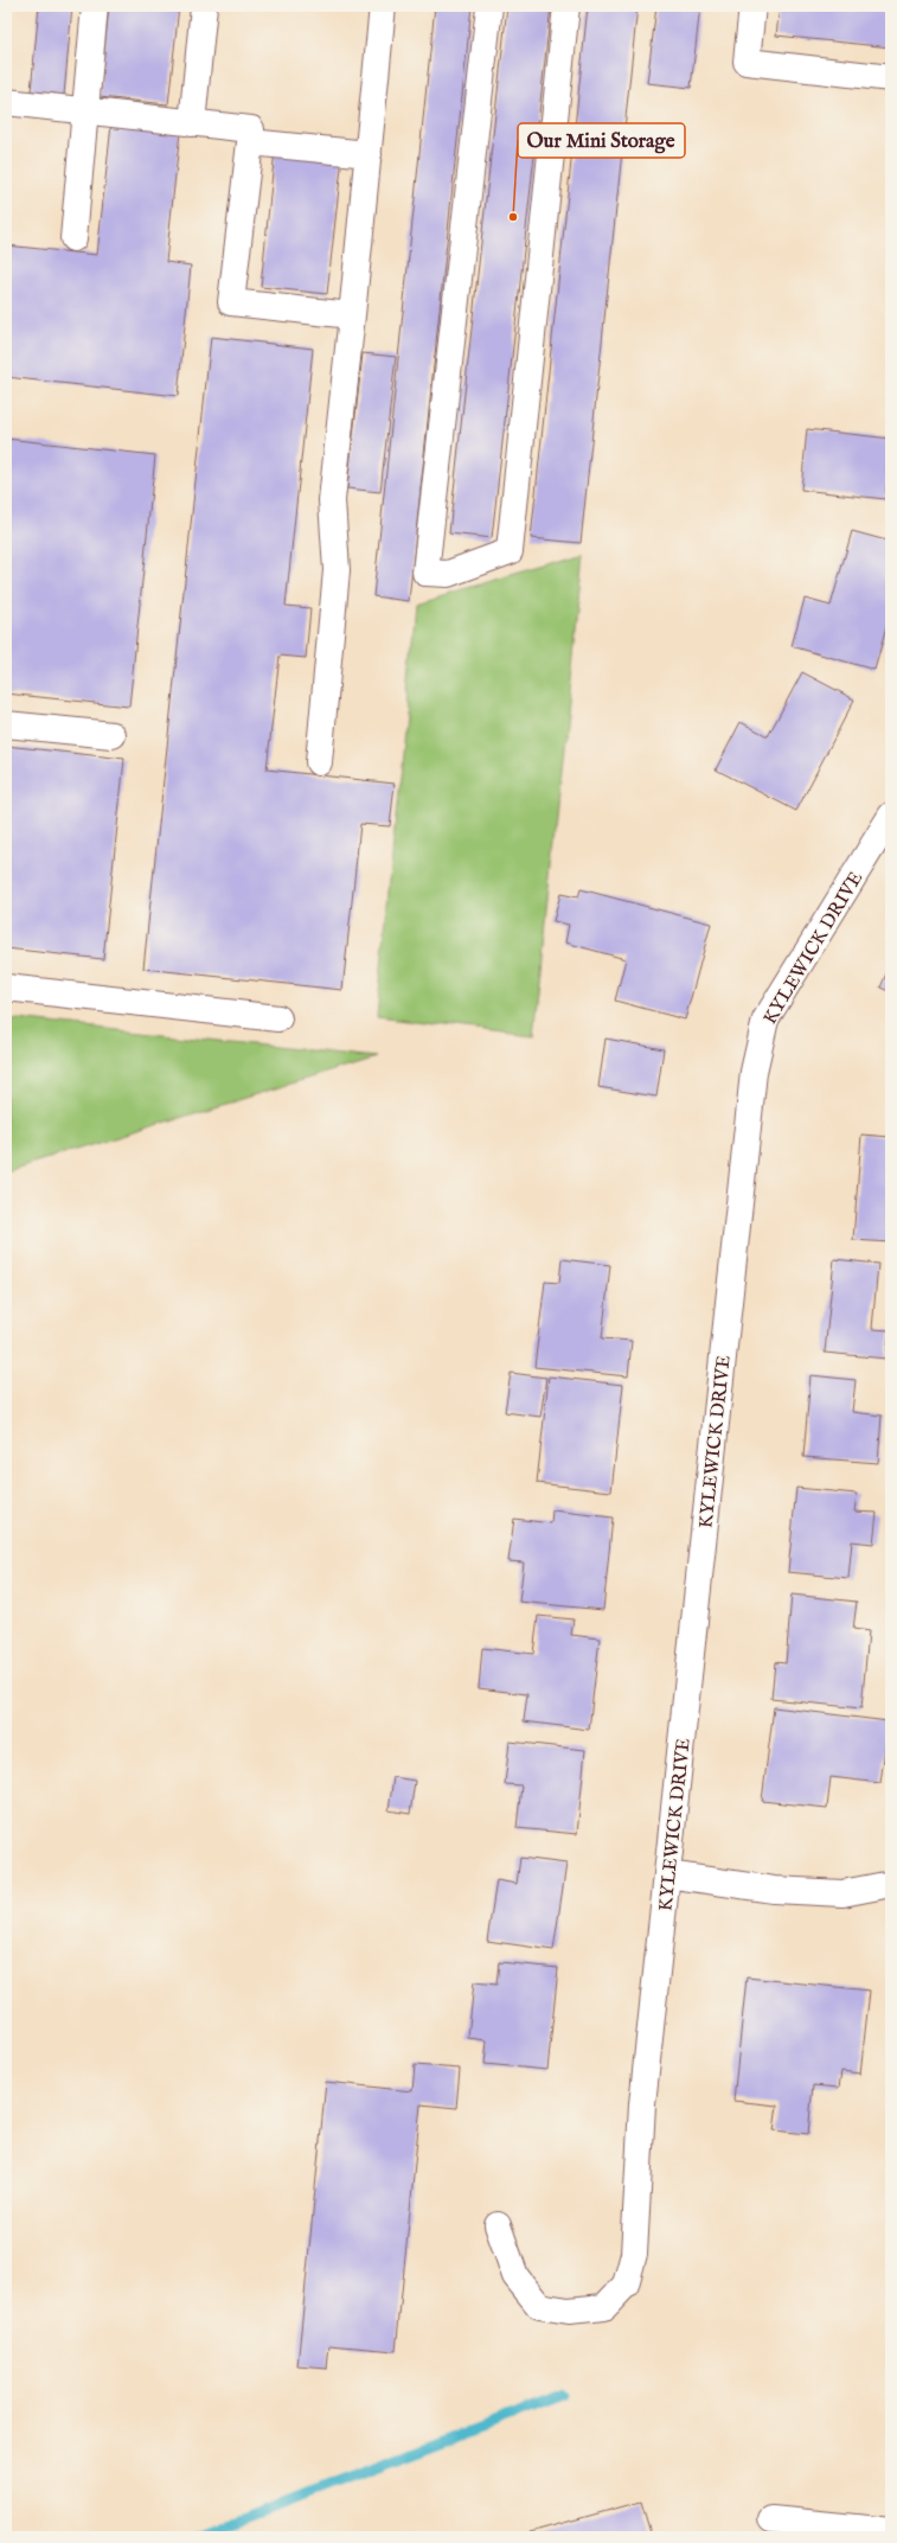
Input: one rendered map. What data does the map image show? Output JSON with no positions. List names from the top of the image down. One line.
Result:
{"streets":{"street":["KYLEWICK DRIVE"]},"places":["Our Mini Storage"]}
